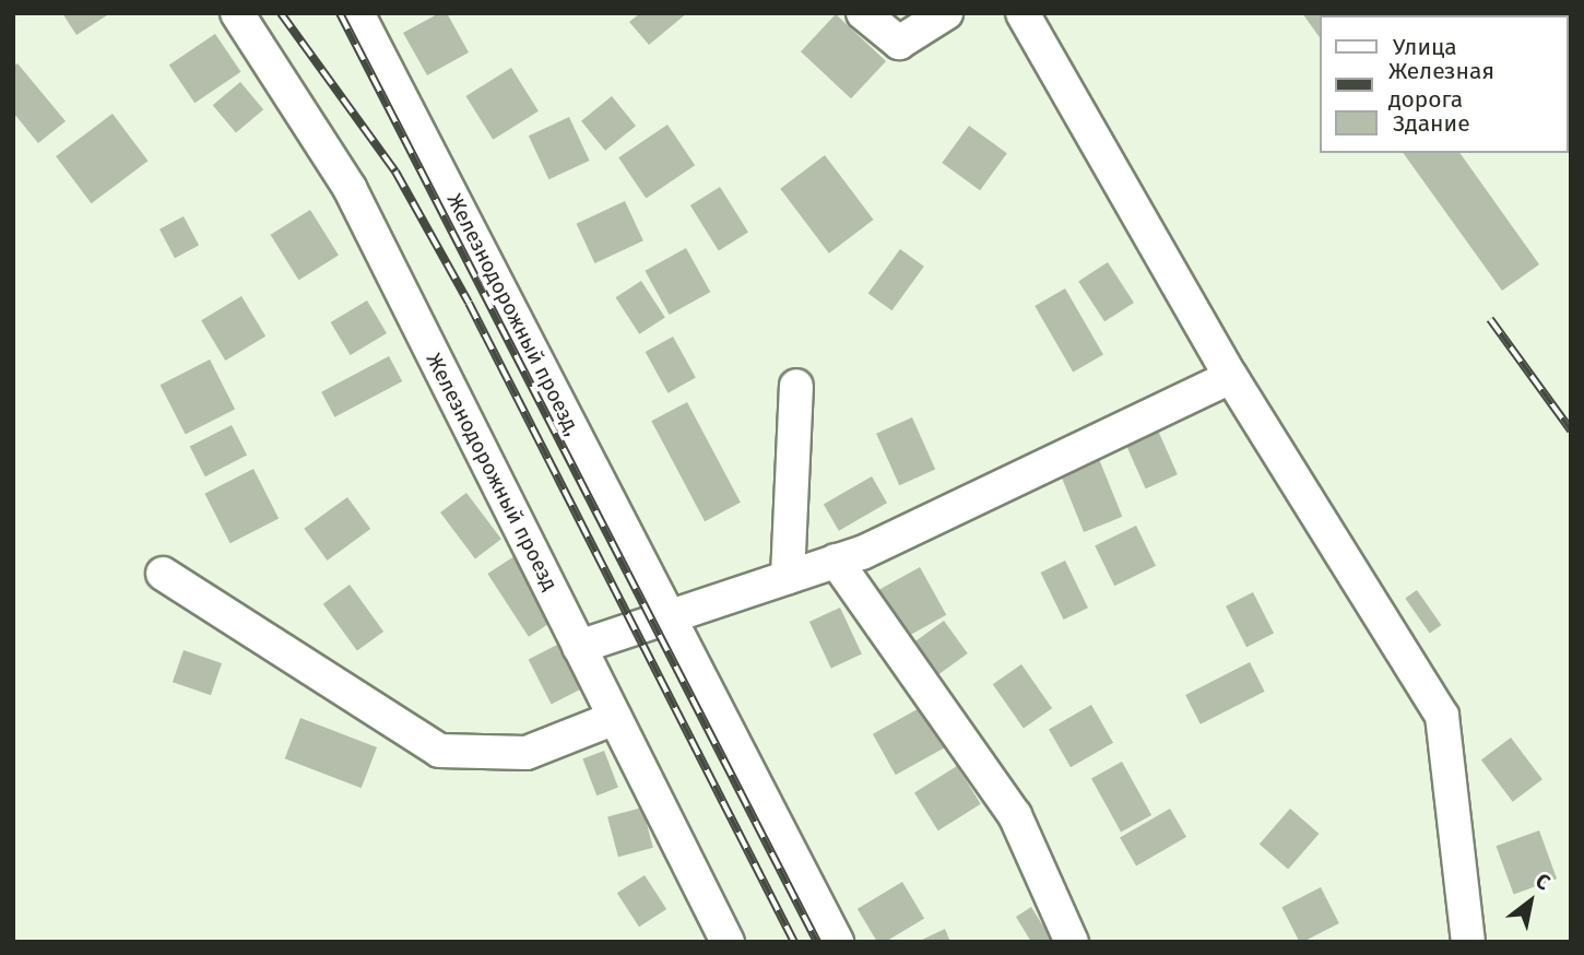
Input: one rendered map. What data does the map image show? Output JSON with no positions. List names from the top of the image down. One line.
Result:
{"streets":{"street":["Железнодорожный проезд,","Железнодорожный проезд"]},"legend":["Улица","Железная дорога","Здание"],"north":"top right"}
